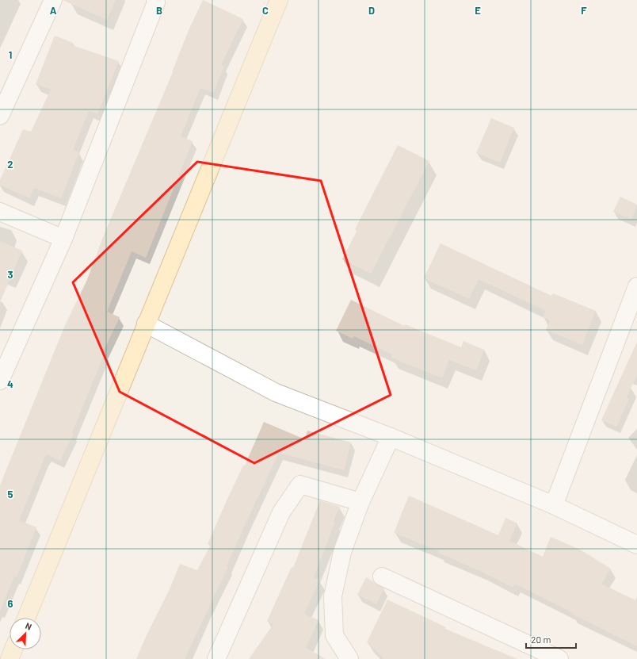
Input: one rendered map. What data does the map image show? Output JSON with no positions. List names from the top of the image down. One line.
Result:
{"scale_bar":"20 m","north":"top right","grid":{"columns":["A","B","C","D","E","F"],"rows":["1","2","3","4","5","6"]}}
